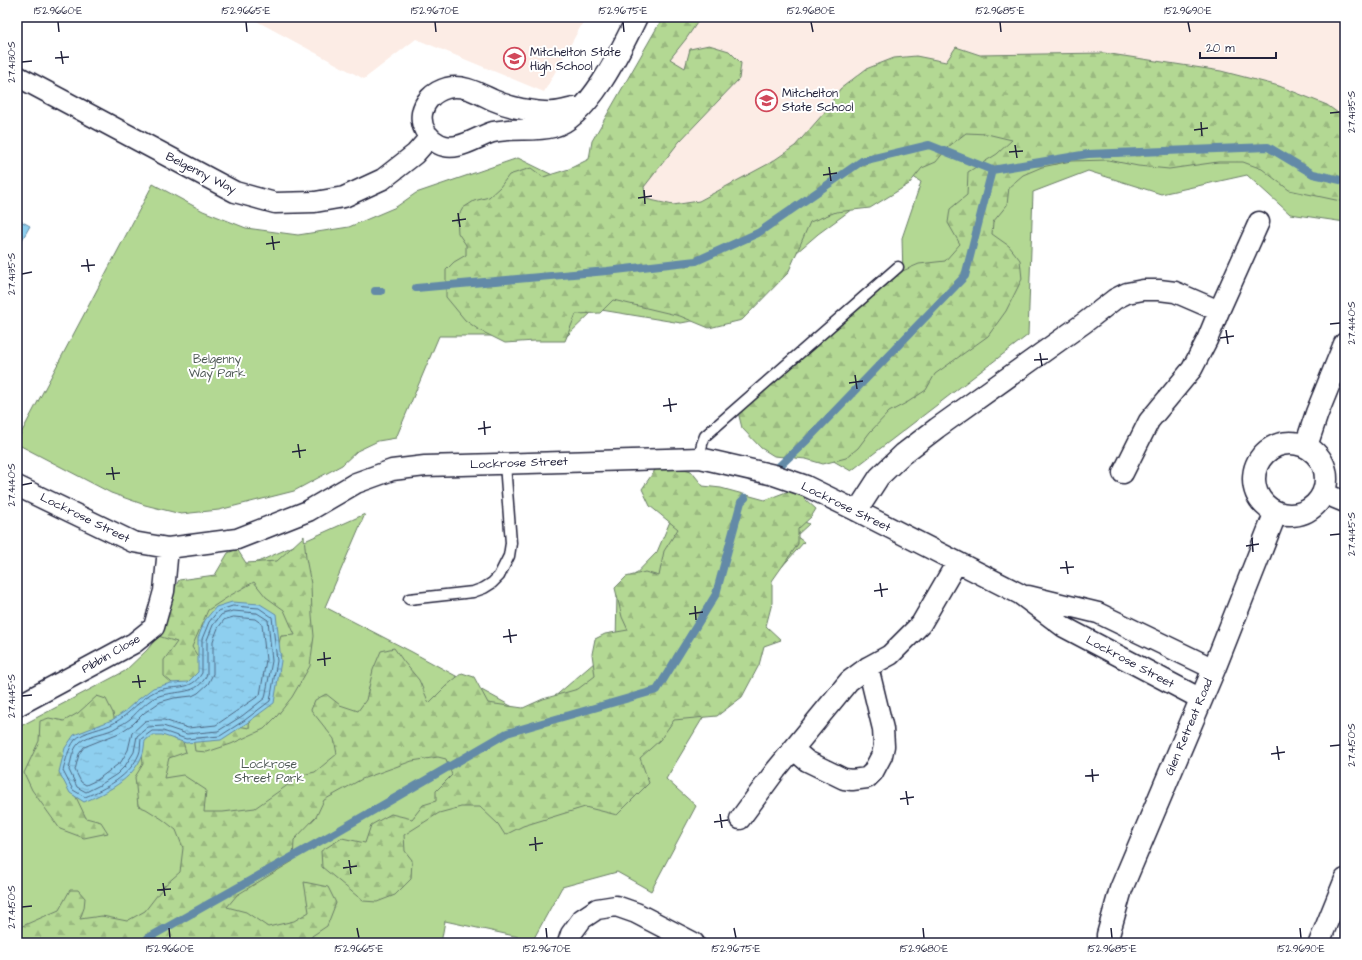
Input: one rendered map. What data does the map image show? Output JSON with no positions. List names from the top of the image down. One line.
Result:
{"streets":{"street":["Belgenny Way","Lockrose Street","Pibbin Close","Glen Retreat Road"]},"crossings":[["Lockrose Street","Pibbin Close"],["Lockrose Street","Glen Retreat Road"]],"parks":["Belgenny Way Park","Lockrose Street Park"],"places":{"school or university":["Mitchelton State High School","Mitchelton State School"]},"scale_bar":"20 m","coordinates":["152.9660°E","152.9665°E","152.9670°E","152.9675°E","152.9680°E","152.9685°E","152.9690°E","27.4130°S","27.4135°S","27.4140°S","27.4145°S","27.4150°S"]}
